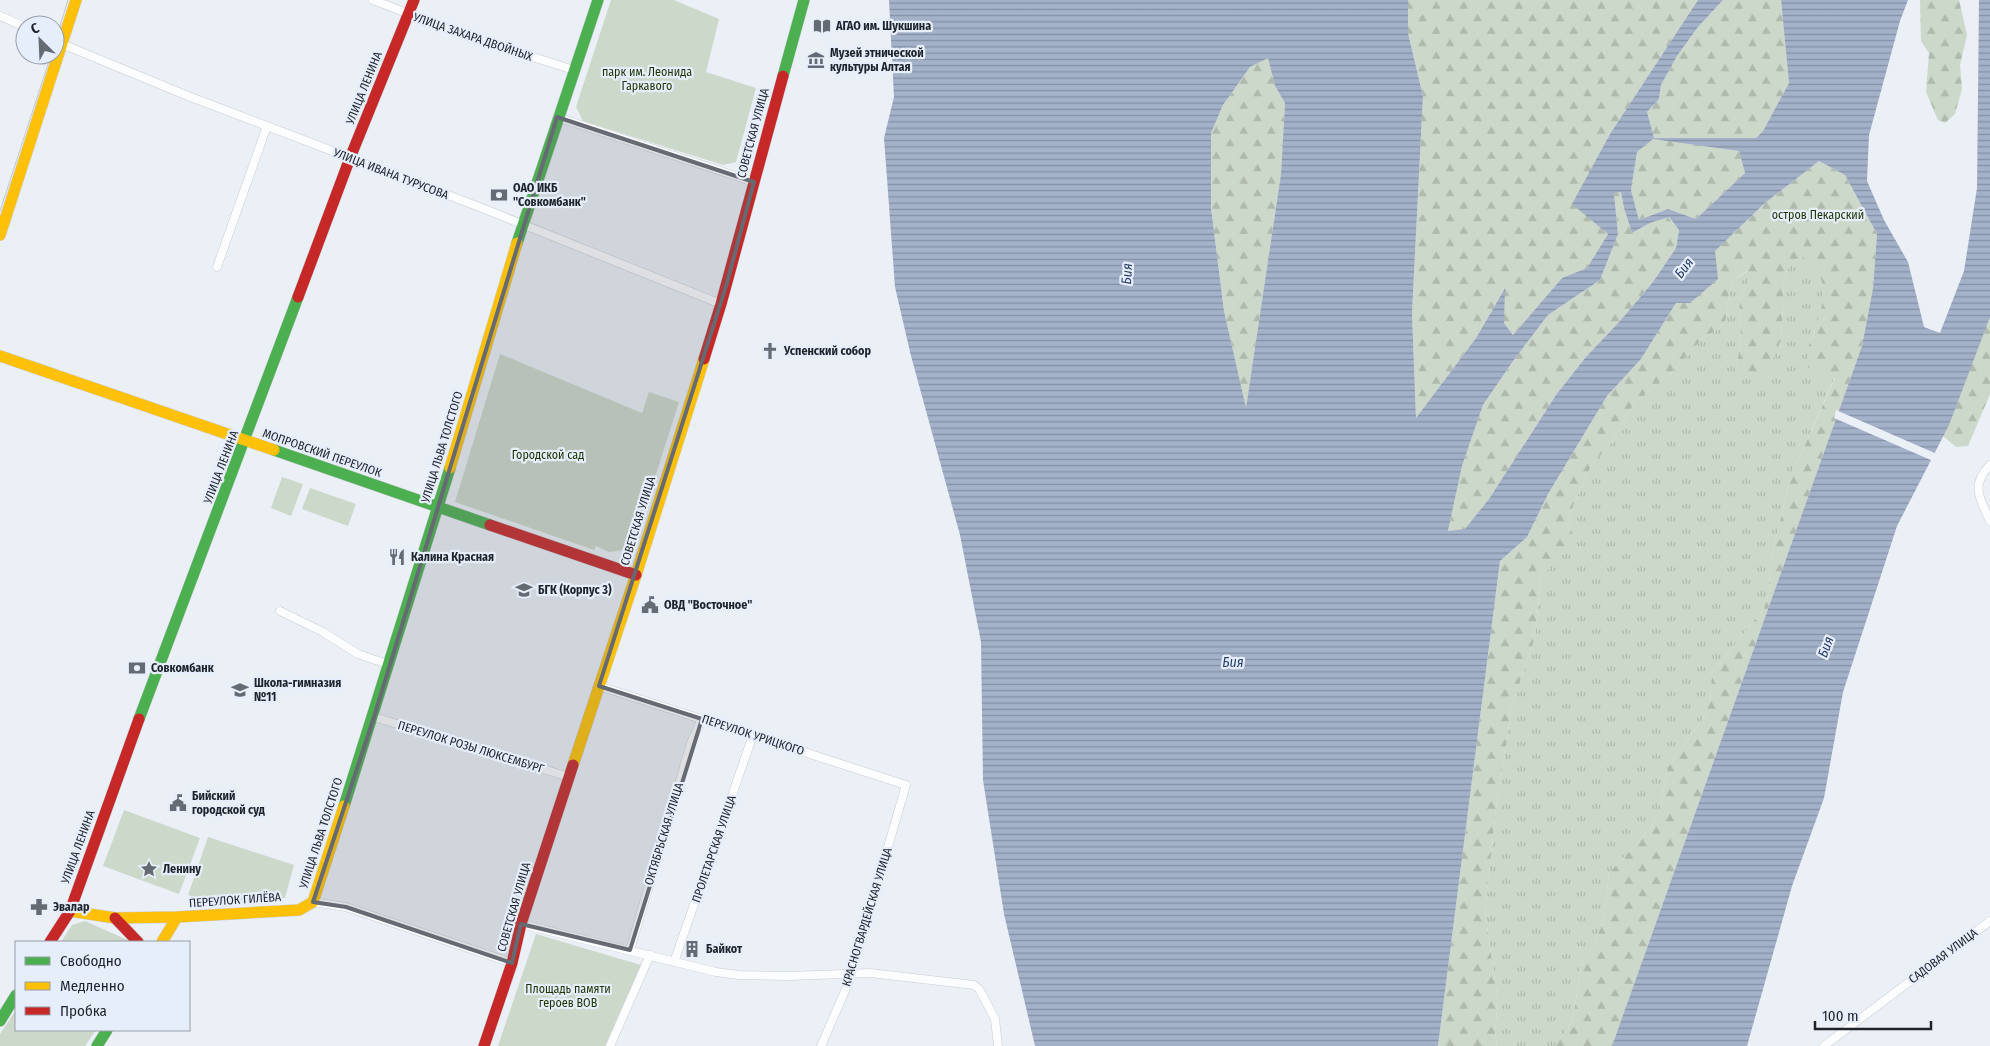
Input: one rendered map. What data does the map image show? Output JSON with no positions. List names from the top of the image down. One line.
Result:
{"streets":{"street":["УЛИЦА ЗАХАРА ДВОЙНЫХ","УЛИЦА ЛЕНИНА","СОВЕТСКАЯ УЛИЦА","УЛИЦА ИВАНА ТУРУСОВА","УЛИЦА ЛЬВА ТОЛСТОГО","МОПРОВСКИЙ ПЕРЕУЛОК","ПЕРЕУЛОК УРИЦКОГО","ПЕРЕУЛОК РОЗЫ ЛЮКСЕМБУРГ","ОКТЯБРЬСКАЯ УЛИЦА","ПРОЛЕТАРСКАЯ УЛИЦА","ПЕРЕУЛОК ГИЛЁВА","КРАСНОГВАРДЕЙСКАЯ УЛИЦА","САДОВАЯ УЛИЦА"]},"crossings":[["УЛИЦА ЗАХАРА ДВОЙНЫХ","УЛИЦА ЛЕНИНА"],["УЛИЦА ЗАХАРА ДВОЙНЫХ","УЛИЦА ЛЬВА ТОЛСТОГО"],["УЛИЦА ЛЕНИНА","УЛИЦА ИВАНА ТУРУСОВА"],["УЛИЦА ЛЕНИНА","МОПРОВСКИЙ ПЕРЕУЛОК"],["УЛИЦА ЛЕНИНА","ПЕРЕУЛОК ГИЛЁВА"],["СОВЕТСКАЯ УЛИЦА","УЛИЦА ИВАНА ТУРУСОВА"],["СОВЕТСКАЯ УЛИЦА","МОПРОВСКИЙ ПЕРЕУЛОК"],["СОВЕТСКАЯ УЛИЦА","ПЕРЕУЛОК УРИЦКОГО"],["СОВЕТСКАЯ УЛИЦА","ПЕРЕУЛОК РОЗЫ ЛЮКСЕМБУРГ"],["СОВЕТСКАЯ УЛИЦА","ПЕРЕУЛОК ГИЛЁВА"],["УЛИЦА ИВАНА ТУРУСОВА","УЛИЦА ЛЬВА ТОЛСТОГО"],["УЛИЦА ЛЬВА ТОЛСТОГО","МОПРОВСКИЙ ПЕРЕУЛОК"],["УЛИЦА ЛЬВА ТОЛСТОГО","ПЕРЕУЛОК РОЗЫ ЛЮКСЕМБУРГ"],["УЛИЦА ЛЬВА ТОЛСТОГО","ПЕРЕУЛОК ГИЛЁВА"],["ПЕРЕУЛОК УРИЦКОГО","ОКТЯБРЬСКАЯ УЛИЦА"],["ПЕРЕУЛОК УРИЦКОГО","ПРОЛЕТАРСКАЯ УЛИЦА"],["ПЕРЕУЛОК УРИЦКОГО","КРАСНОГВАРДЕЙСКАЯ УЛИЦА"]],"water":["Бия"],"parks":["парк им. Леонида Гаркавого","остров Пекарский","Городской сад","Площадь памяти героев ВОВ"],"places":{"library":["АГАО им. Шукшина"],"museum":["Музей этнической культуры Алтая"],"bank":["ОАО ИКБ \"Совкомбанк\"","Совкомбанк"],"church":["Успенский собор"],"restaurant":["Калина Красная"],"school or university":["БГК (Корпус 3)","Школа-гимназия №11"],"public building":["ОВД \"Восточное\"","Бийский городской суд"],"place":["Ленину"],"pharmacy":["Эвалар"],"building":["Байкот"]},"legend":["Свободно","Медленно","Пробка"],"scale_bar":"100 m","north":"top left"}
